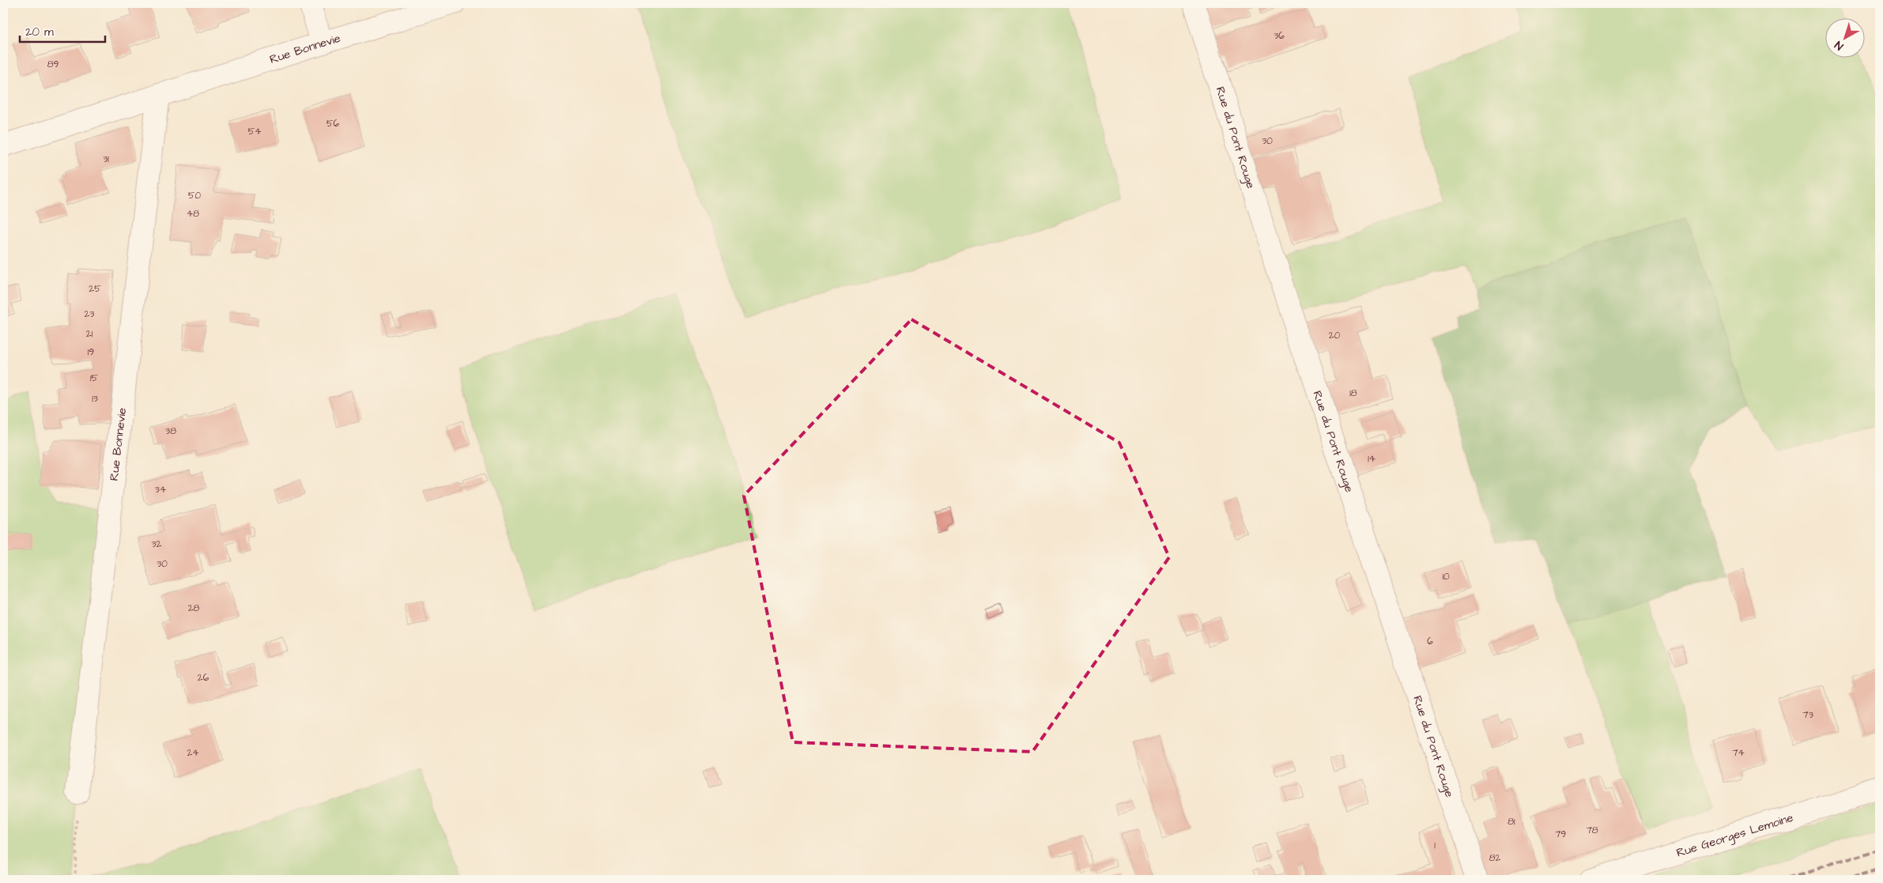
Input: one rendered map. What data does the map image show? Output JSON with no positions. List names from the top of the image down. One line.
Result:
{"streets":{"street":["Rue Bonnevie","Rue du Pont Rouge","Rue Georges Lemoine"]},"house_numbers":["36","89","56","54","30","31","50","48","25","23","21","20","19","15","18","13","38","14","34","32","30","10","28","6","26","73","24","74","81","78","79","1","82"],"scale_bar":"20 m","north":"bottom left"}
